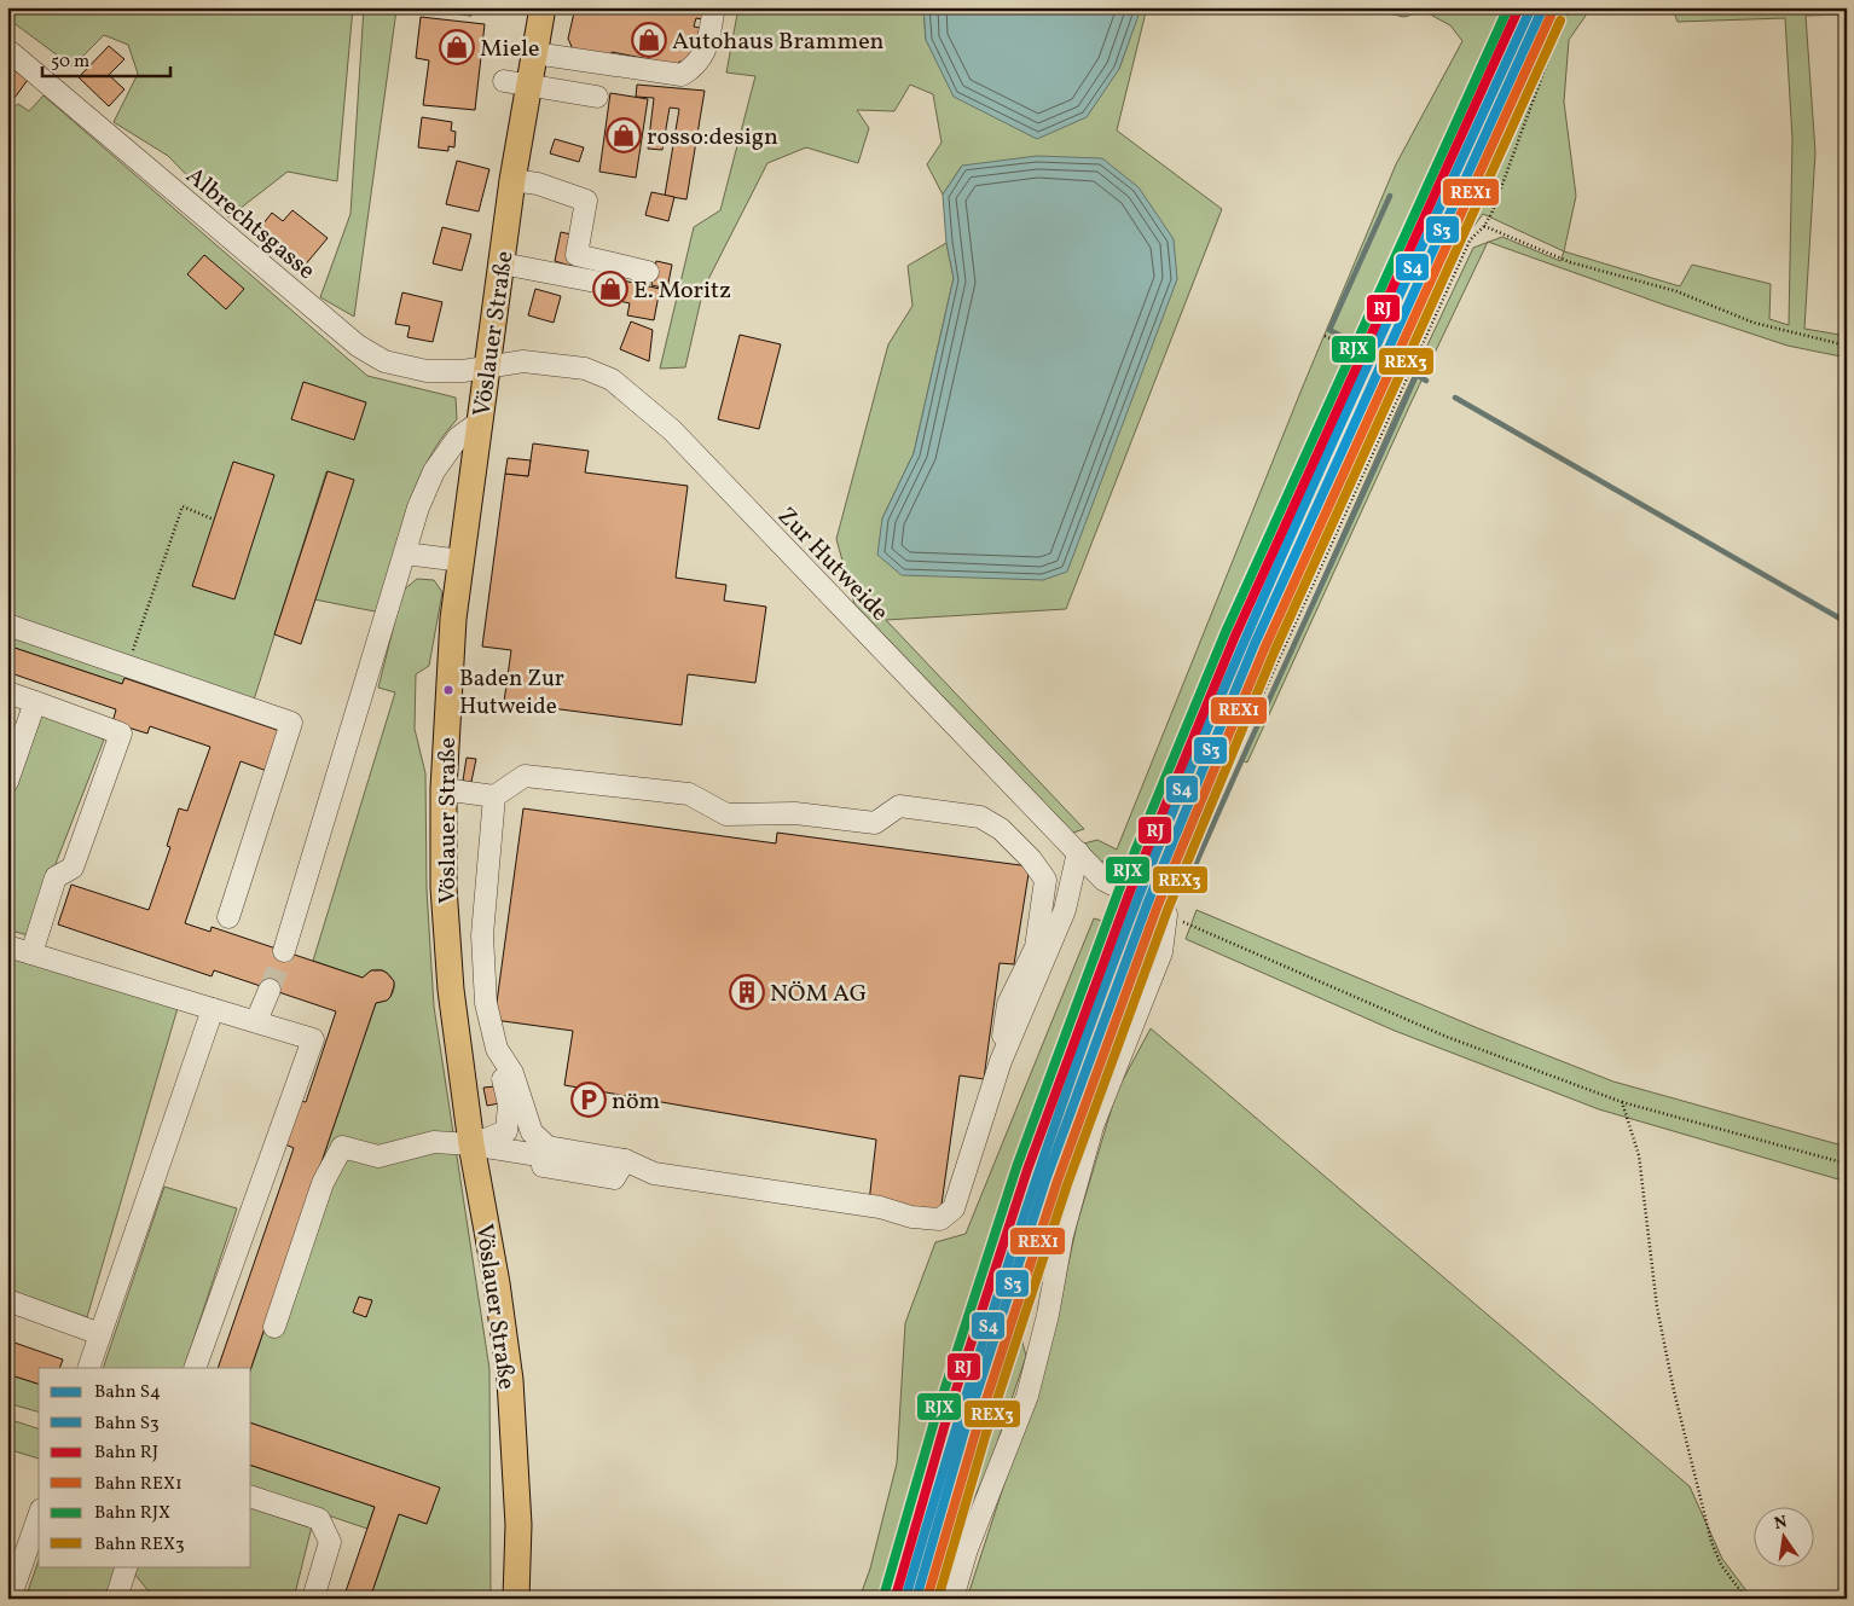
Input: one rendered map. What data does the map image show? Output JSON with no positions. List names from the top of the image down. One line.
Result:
{"streets":{"main road":["Vöslauer Straße"],"street":["Albrechtsgasse","Zur Hutweide"]},"crossings":[["Albrechtsgasse","Vöslauer Straße"],["Albrechtsgasse","Zur Hutweide"],["Vöslauer Straße","Zur Hutweide"]],"places":{"shop":["Autohaus Brammen","Miele","rosso:design","E. Moritz"],"other":["Baden Zur Hutweide"],"building":["NÖM AG"],"parking":["nöm"]},"lines":["rail line S4","rail line RJ","rail line RJX","rail line S3","rail line REX1","rail line REX3"],"legend":["Bahn S4","Bahn S3","Bahn RJ","Bahn REX1","Bahn RJX","Bahn REX3"],"scale_bar":"50 m","north":"top"}
